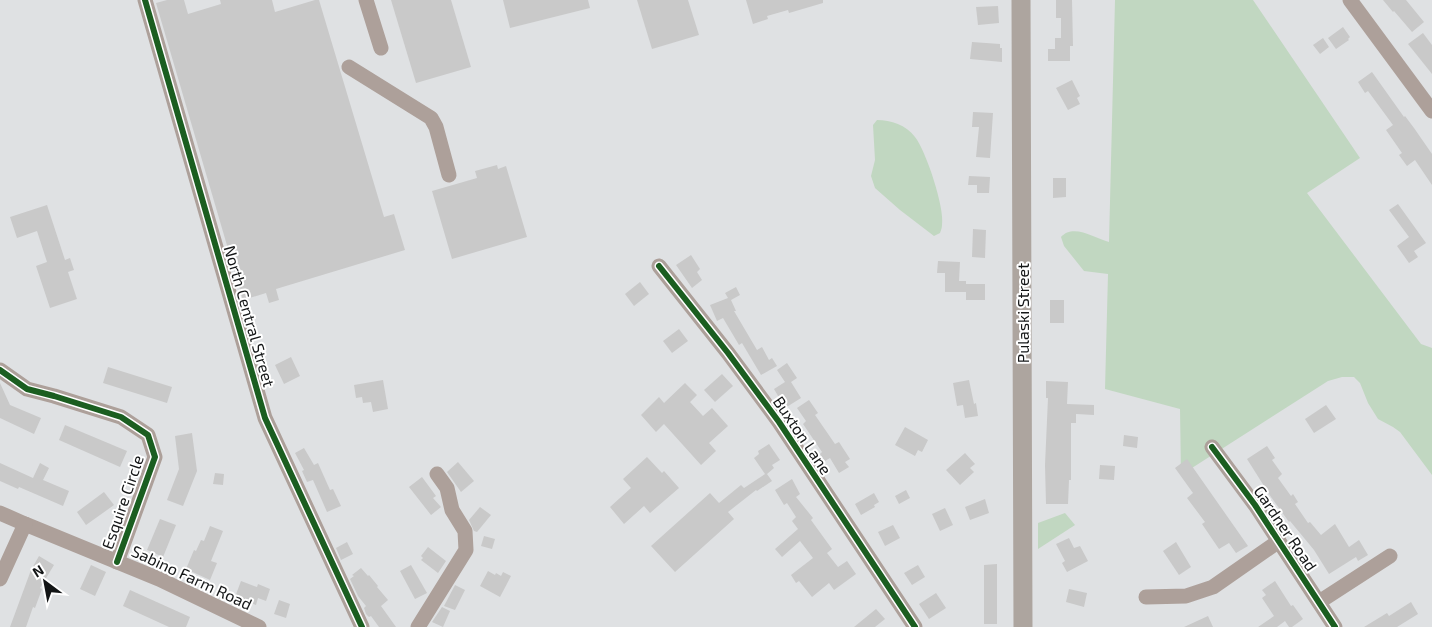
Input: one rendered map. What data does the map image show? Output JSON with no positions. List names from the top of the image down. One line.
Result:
{"streets":{"main road":["Pulaski Street"],"street":["North Central Street","Buxton Lane","Esquire Circle","Gardner Road","Sabino Farm Road"]},"crossings":[["Esquire Circle","Sabino Farm Road"]],"north":"top left"}
